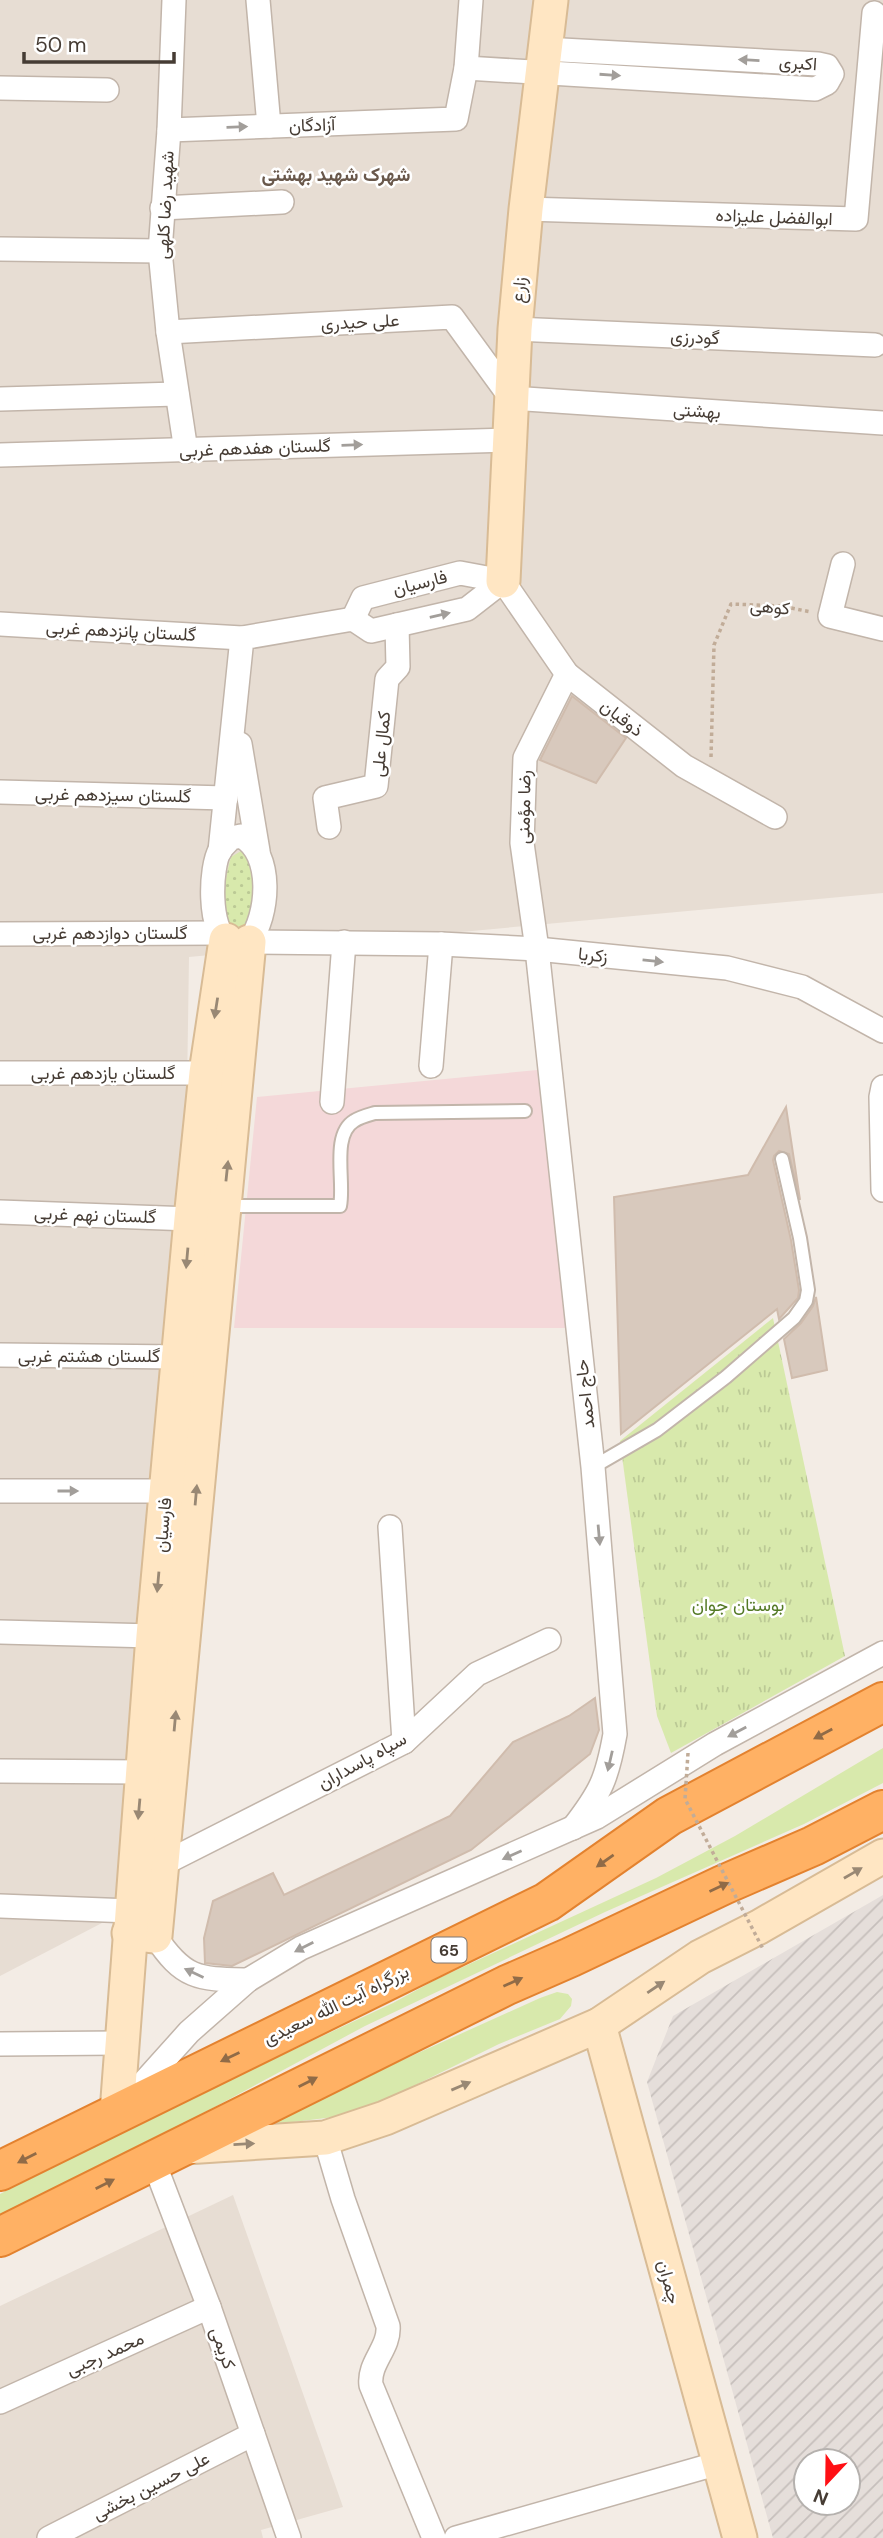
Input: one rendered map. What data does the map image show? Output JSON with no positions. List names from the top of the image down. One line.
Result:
{"streets":{"highway":["65","بزرگراه آیت الله سعیدی"],"street":["اکبری","آزادگان","شهید رضا کلهی","ابوالفضل علیزاده","زارع","علی حیدری","گودرزی","بهشتی","گلستان هفدهم غربی","فارسیان","گلستان پانزدهم غربی","ذوقیان","کمال علی","گلستان سیزدهم غربی","رضا مؤمنی","گلستان دوازدهم غربی","زکریا","گلستان یازدهم غربی","گلستان نهم غربی","گلستان هشتم غربی","حاج احمد","سپاه پاسداران","چمران","کریمی","محمد رجبی","علی حسین بخشی"],"path":["کوهی"]},"crossings":[["اکبری","زارع"],["آزادگان","شهید رضا کلهی"],["شهید رضا کلهی","علی حیدری"],["شهید رضا کلهی","گلستان هفدهم غربی"],["ابوالفضل علیزاده","زارع"],["زارع","علی حیدری"],["زارع","گودرزی"],["زارع","بهشتی"],["زارع","گلستان هفدهم غربی"],["زارع","فارسیان"],["زارع","ذوقیان"],["علی حیدری","بهشتی"],["فارسیان","گلستان پانزدهم غربی"],["فارسیان","ذوقیان"],["فارسیان","کمال علی"],["فارسیان","گلستان دوازدهم غربی"],["فارسیان","زکریا"],["فارسیان","گلستان یازدهم غربی"],["فارسیان","گلستان نهم غربی"],["فارسیان","گلستان هشتم غربی"],["فارسیان","سپاه پاسداران"],["فارسیان","بزرگراه آیت الله سعیدی"],["ذوقیان","رضا مؤمنی"],["رضا مؤمنی","زکریا"],["رضا مؤمنی","حاج احمد"],["گلستان دوازدهم غربی","زکریا"],["زکریا","حاج احمد"],["کریمی","محمد رجبی"],["کریمی","علی حسین بخشی"]],"one_way":["گلستان هفدهم غربی","زکریا","حاج احمد"],"districts":["شهرک شهید بهشتی"],"parks":["بوستان جوان"],"scale_bar":"50 m","north":"bottom"}
